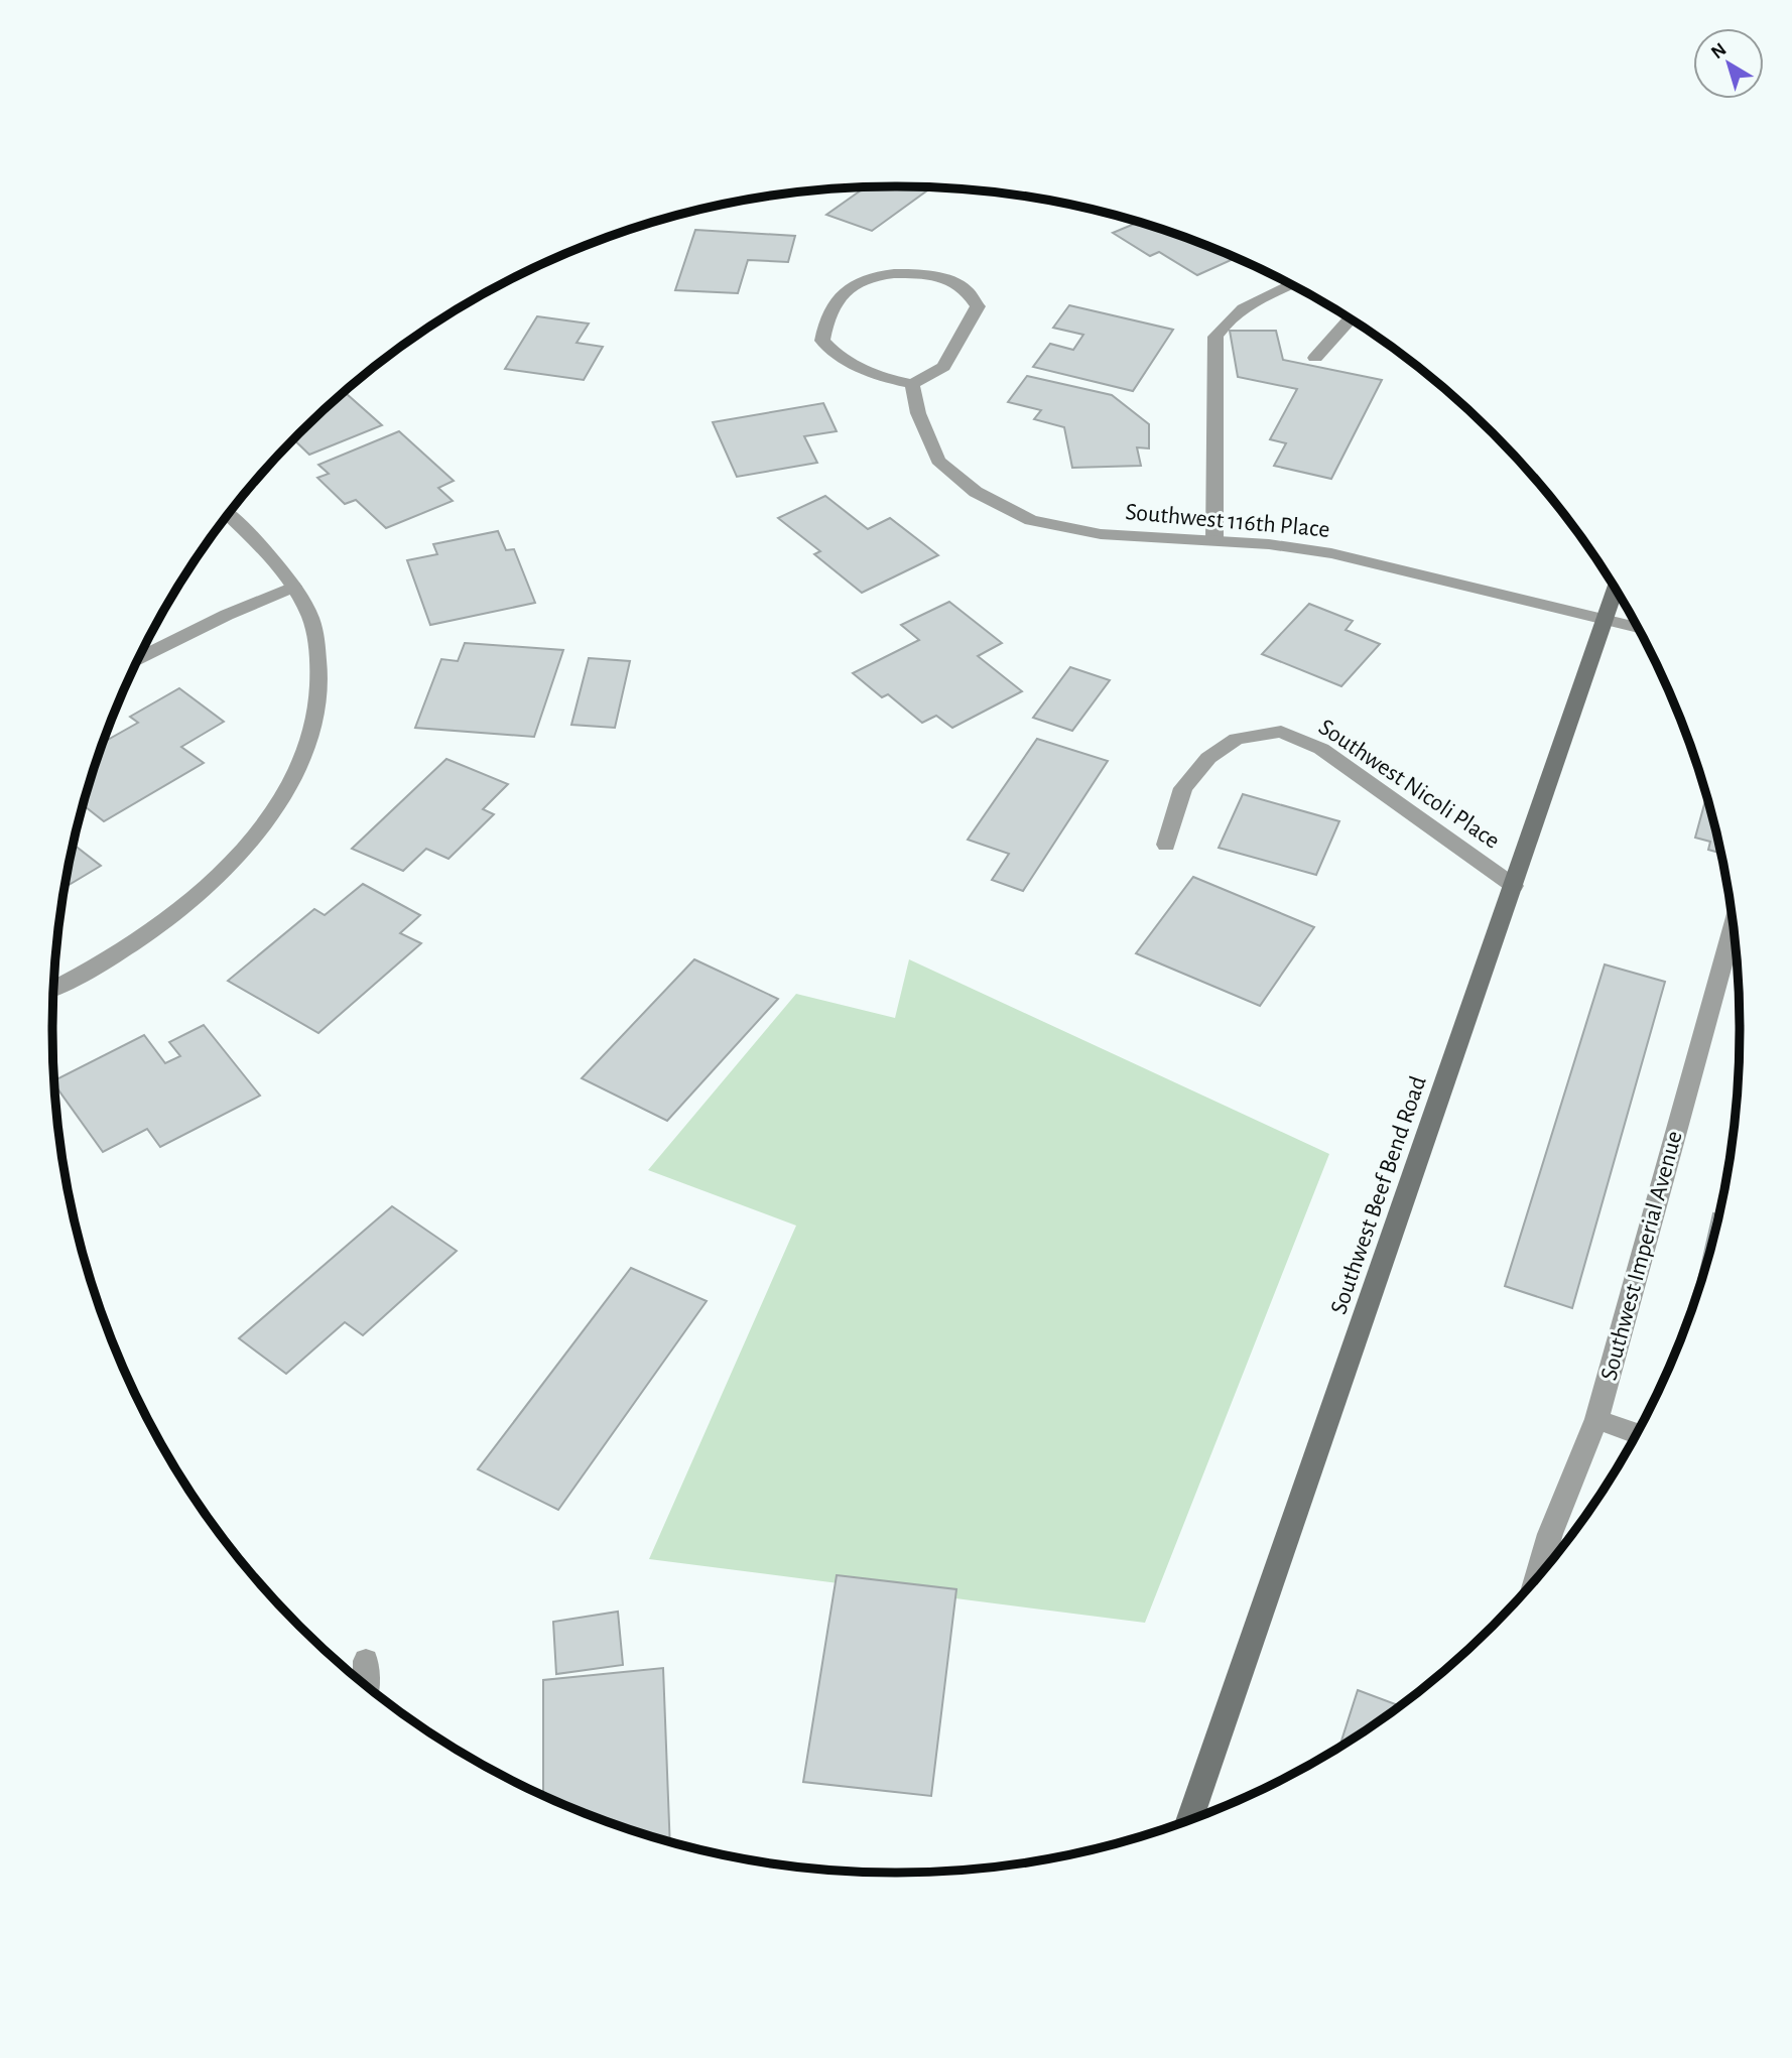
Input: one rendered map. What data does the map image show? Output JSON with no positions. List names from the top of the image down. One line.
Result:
{"streets":{"main road":["Southwest Beef Bend Road"],"street":["Southwest 116th Place","Southwest Nicoli Place","Southwest Imperial Avenue"]},"crossings":[["Southwest 116th Place","Southwest Beef Bend Road"],["Southwest Nicoli Place","Southwest Beef Bend Road"]],"north":"top left"}
